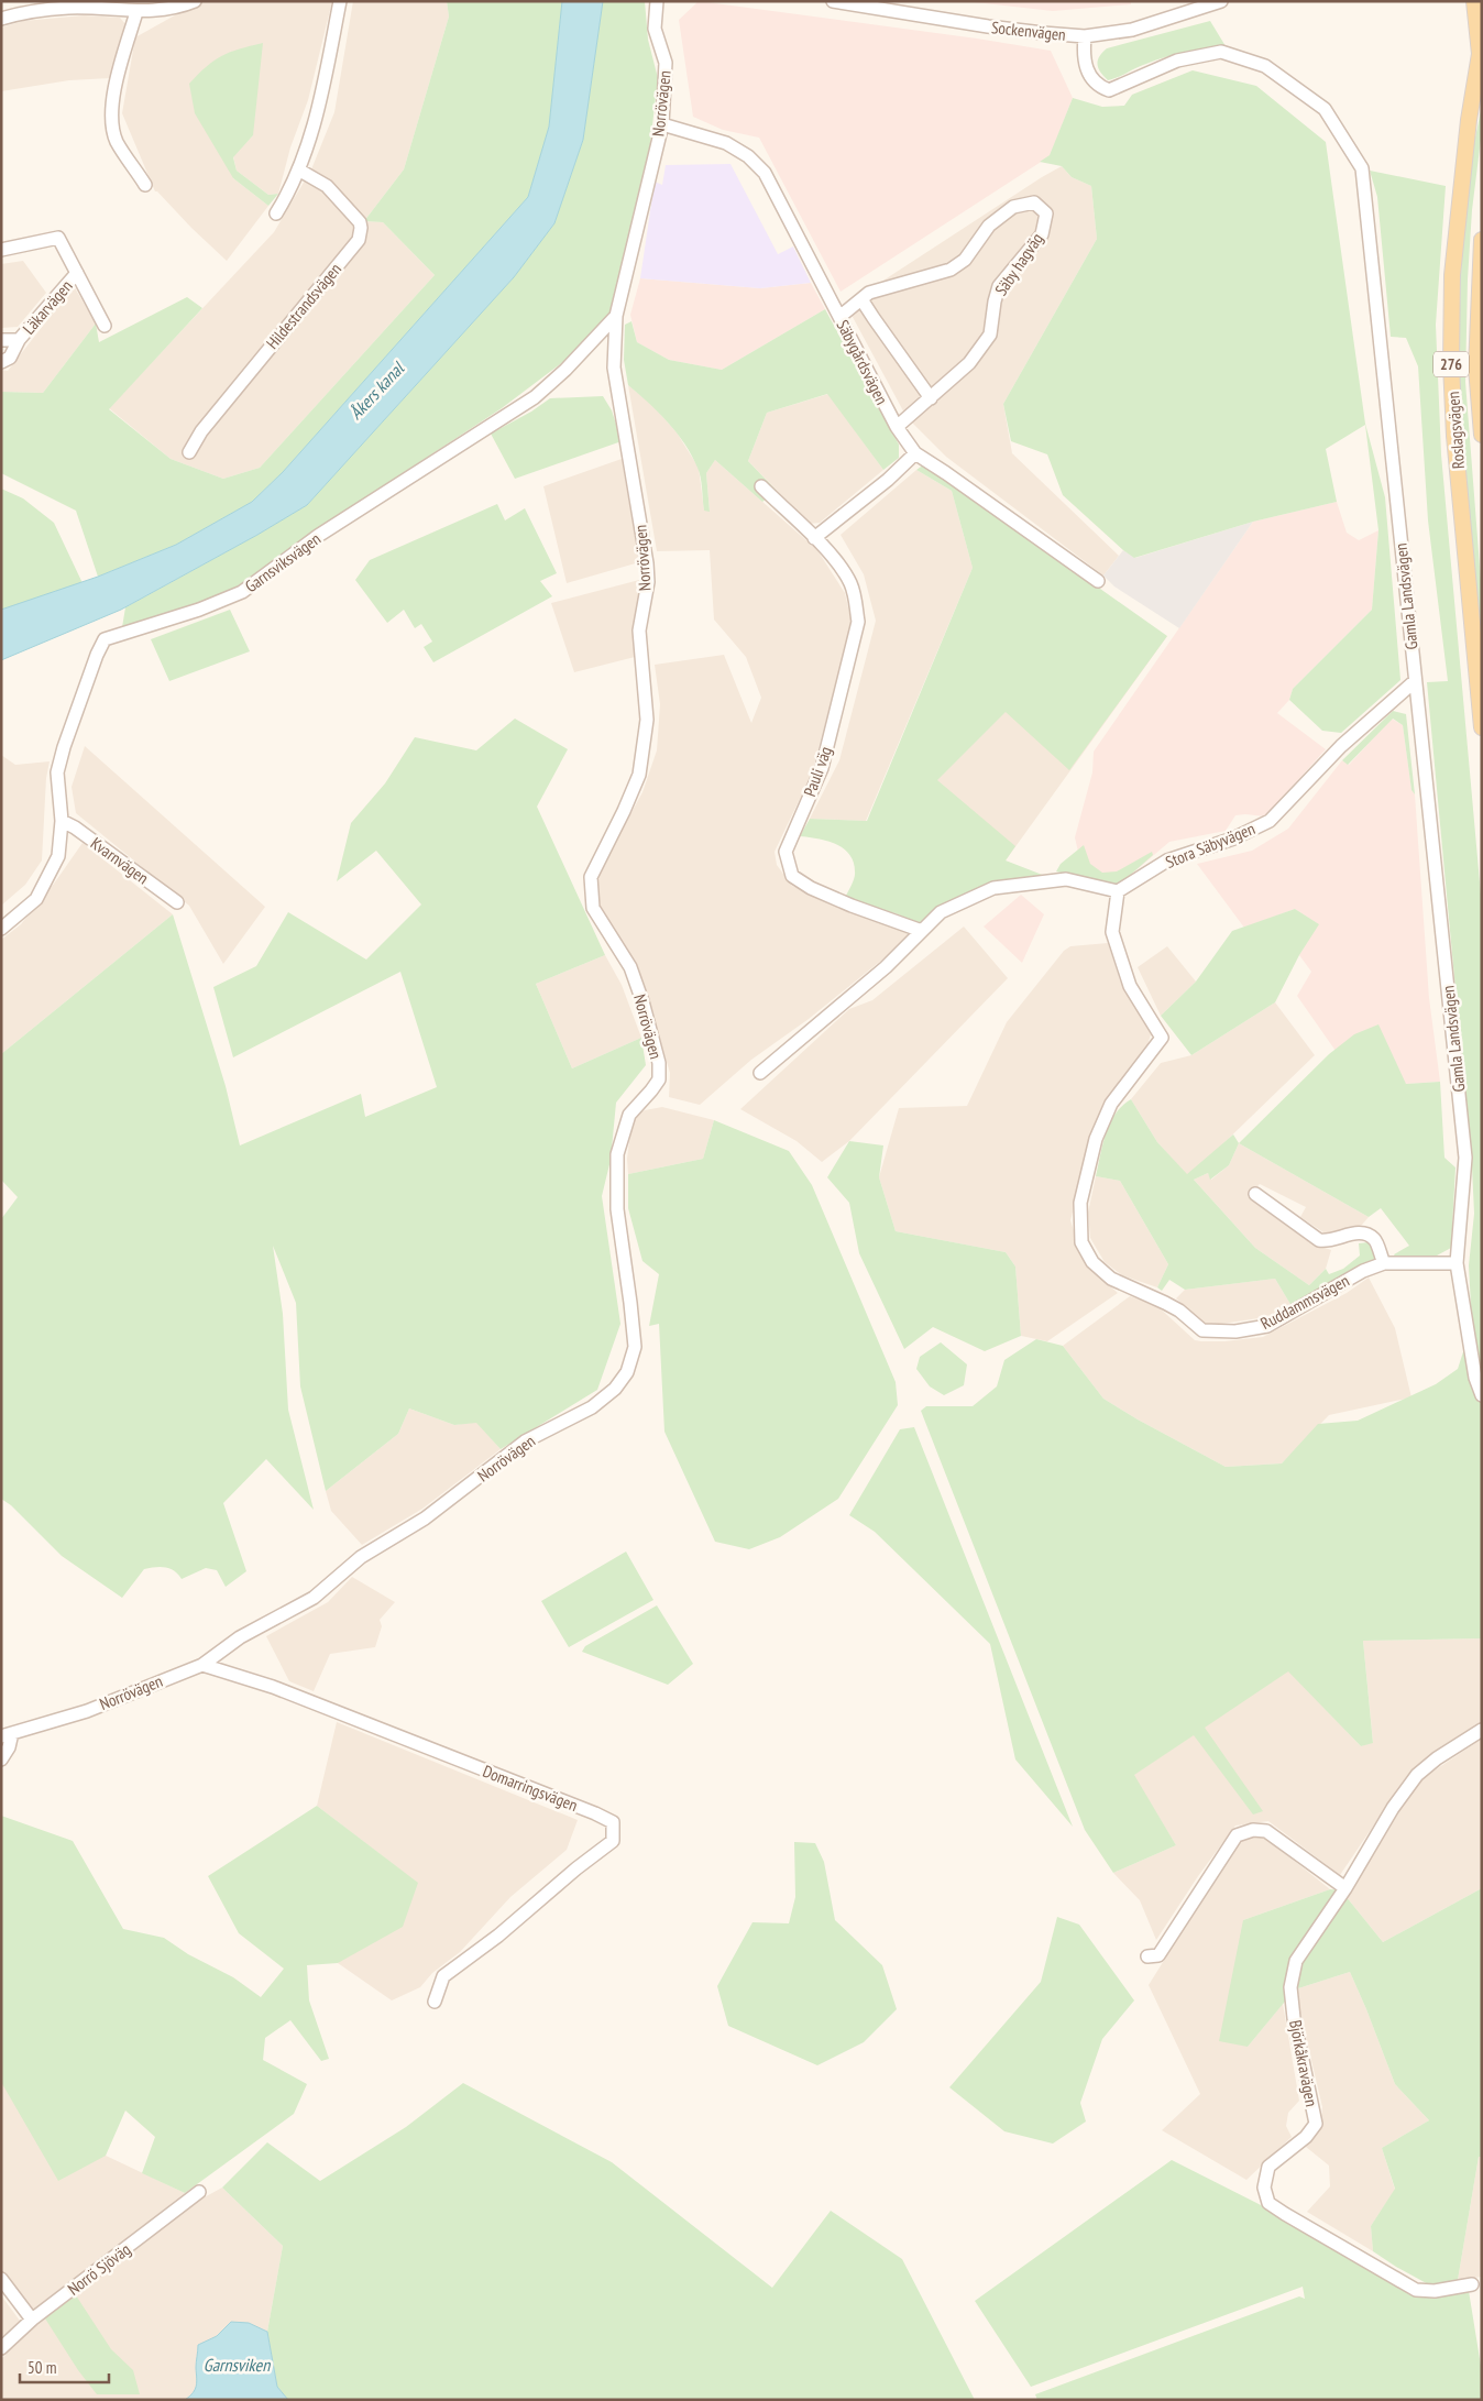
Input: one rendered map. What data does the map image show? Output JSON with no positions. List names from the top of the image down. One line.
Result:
{"streets":{"main road":["276","Roslagsvägen"],"street":["Sockenvägen","Norrövägen","Säby hagväg","Hildestrandsvägen","Läkarvägen","Säbygårdsvägen","Garnsviksvägen","Gamla Landsvägen","Pauli väg","Stora Säbyvägen","Kvarnvägen","Ruddammsvägen","Domarringsvägen","Björkåkravägen","Norrö Sjöväg"]},"crossings":[["Sockenvägen","Gamla Landsvägen"],["Norrövägen","Säbygårdsvägen"],["Norrövägen","Garnsviksvägen"],["Norrövägen","Domarringsvägen"],["Säby hagväg","Säbygårdsvägen"],["Garnsviksvägen","Kvarnvägen"],["Gamla Landsvägen","Stora Säbyvägen"],["Gamla Landsvägen","Ruddammsvägen"],["Stora Säbyvägen","Ruddammsvägen"]],"water":["Åkers kanal","Garnsviken"],"scale_bar":"50 m"}
